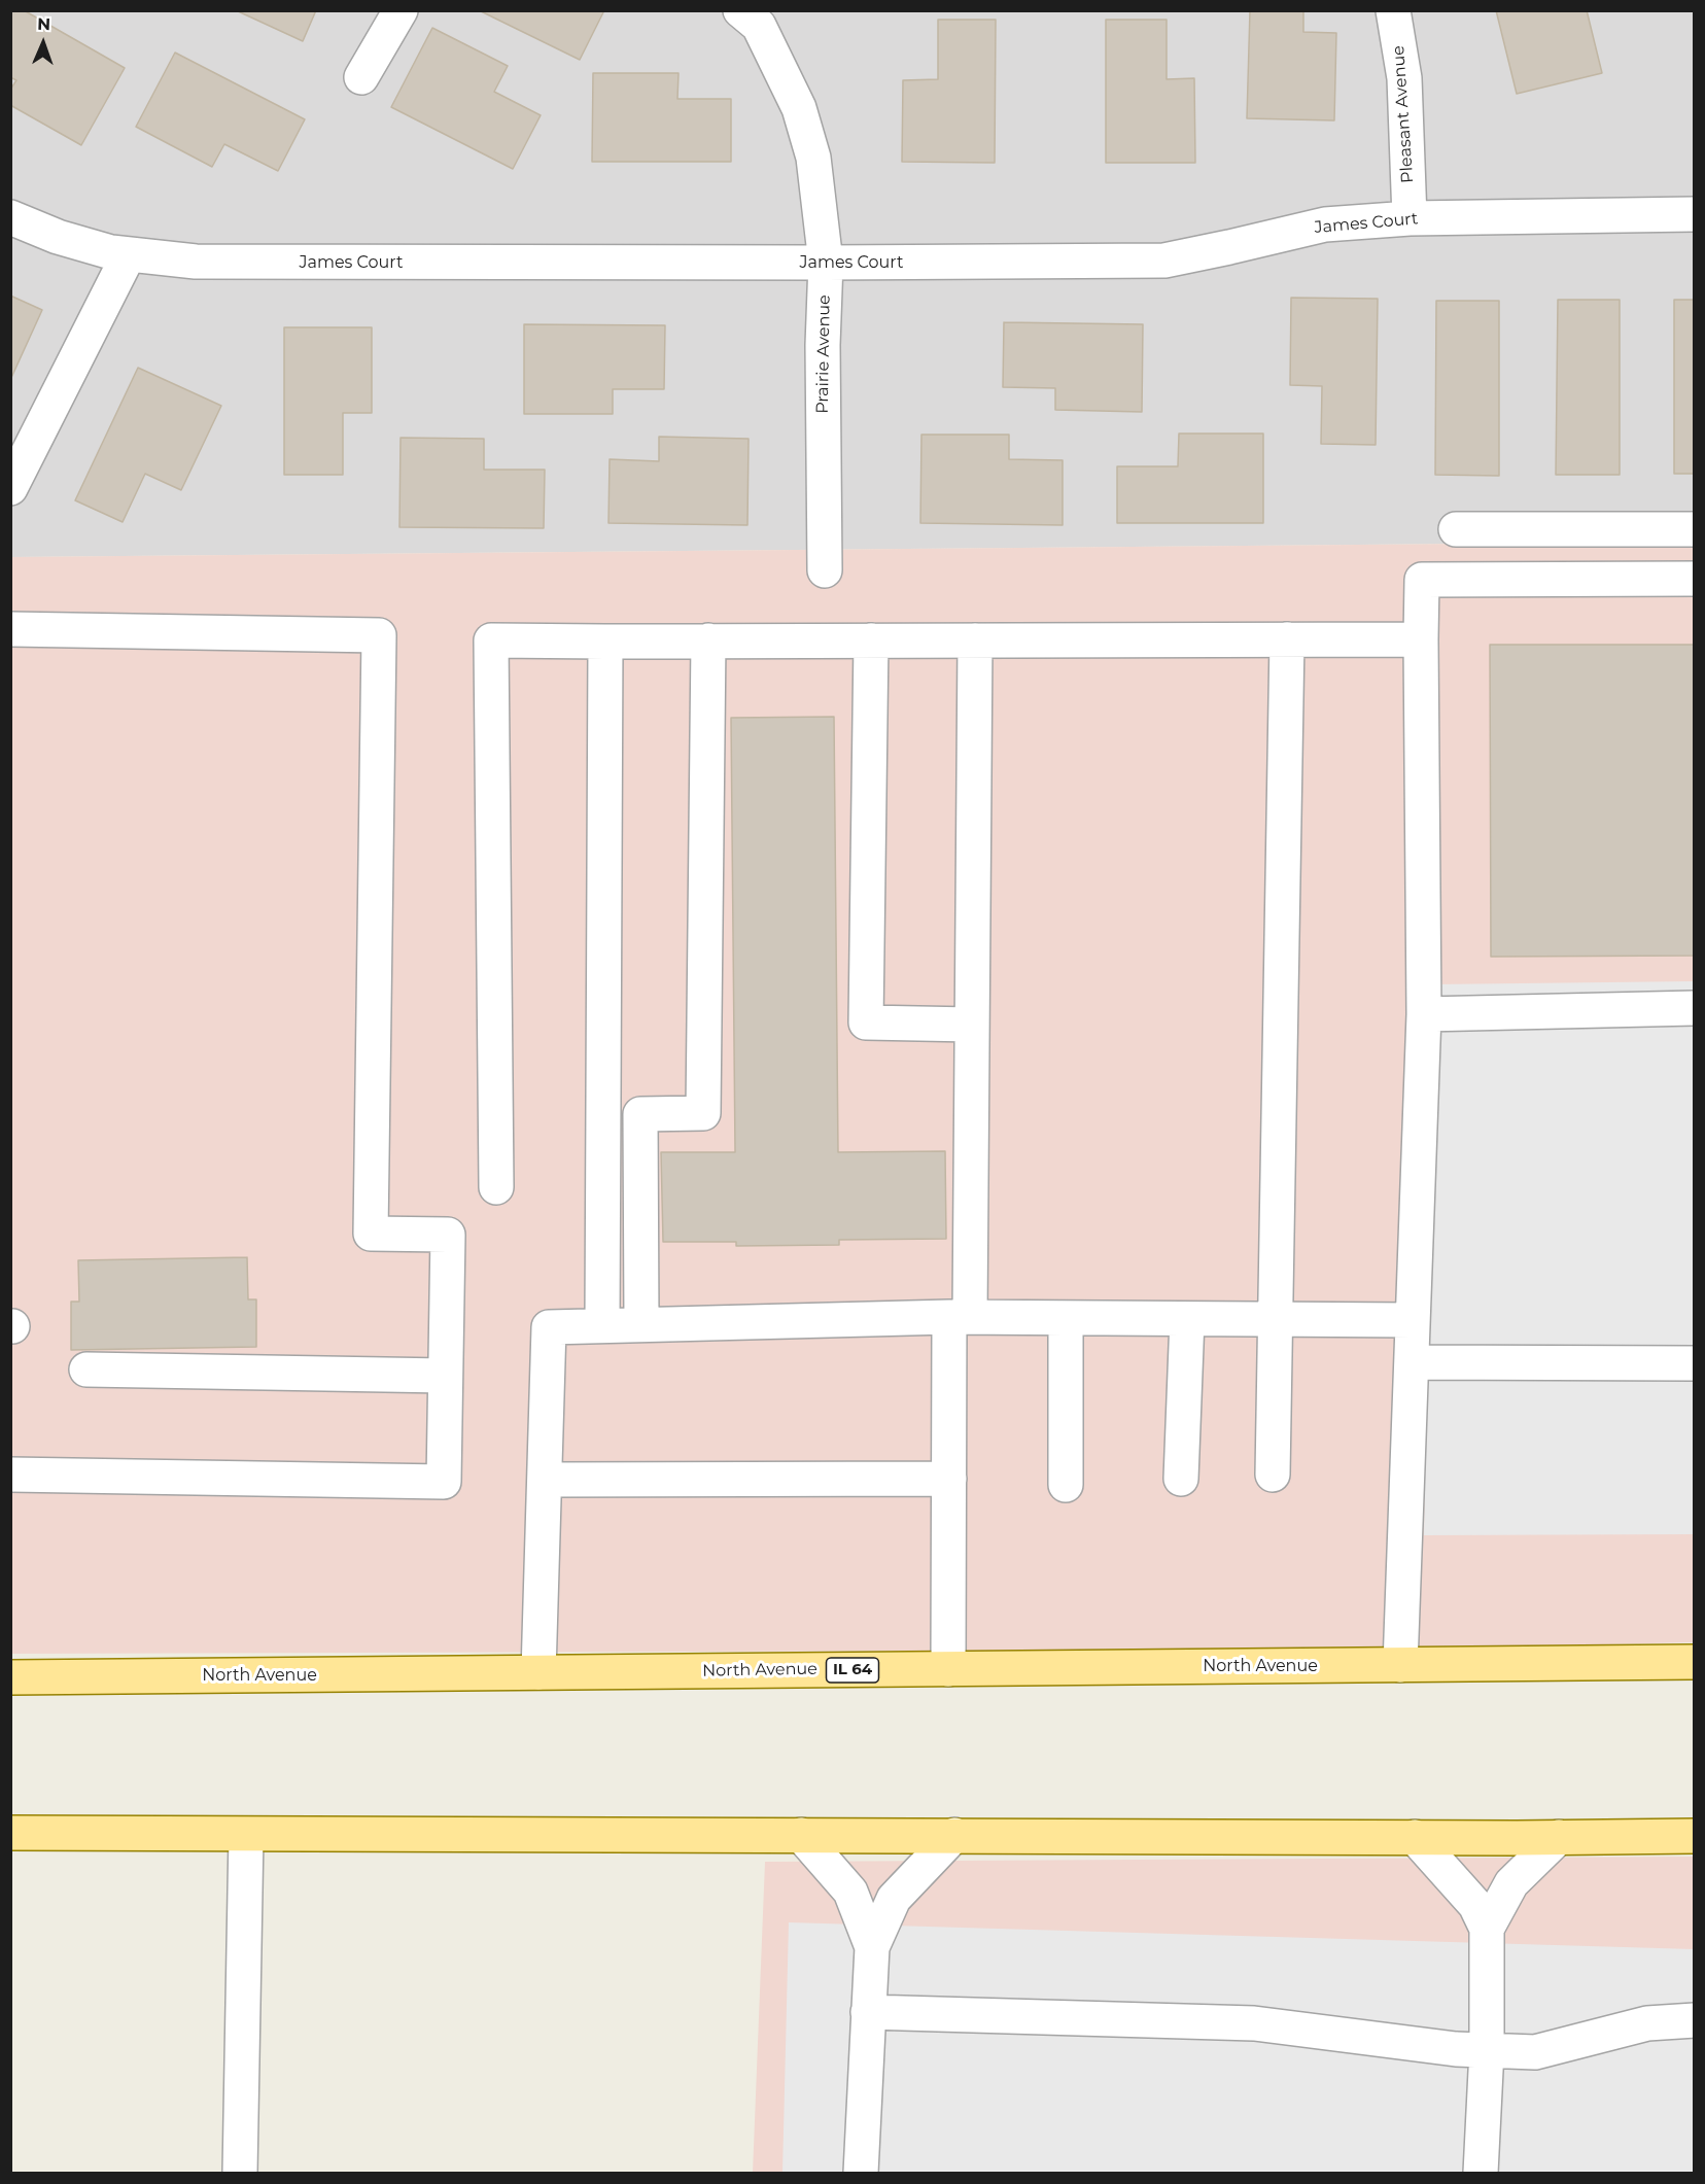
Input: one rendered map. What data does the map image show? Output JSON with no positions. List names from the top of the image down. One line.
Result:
{"streets":{"main road":["North Avenue","IL 64"],"street":["Pleasant Avenue","James Court","Prairie Avenue"]},"crossings":[["Pleasant Avenue","James Court"],["James Court","Prairie Avenue"]],"north":"top"}
